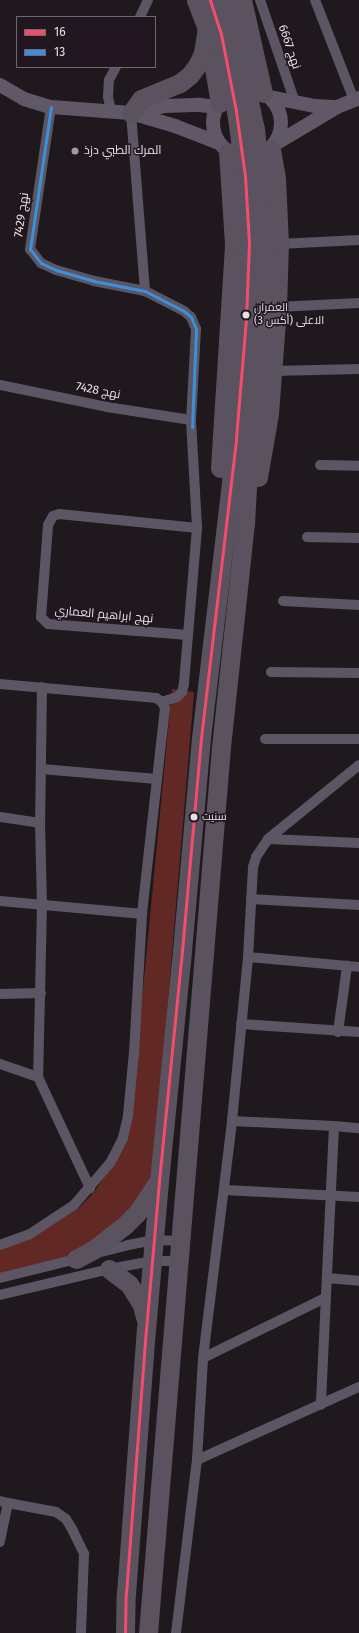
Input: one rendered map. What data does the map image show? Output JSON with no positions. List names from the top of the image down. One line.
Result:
{"streets":{"street":["نهج 6667","نهج 7429","نهج 7428","نهج ابراهيم العماري"]},"crossings":[["نهج 7429","نهج 7428"]],"places":["المرك الطبي دزذ","العمران الاعلى (أكس 3)","سنيت"],"lines":["transit line 16","transit line 13"],"legend":["16","13"]}
